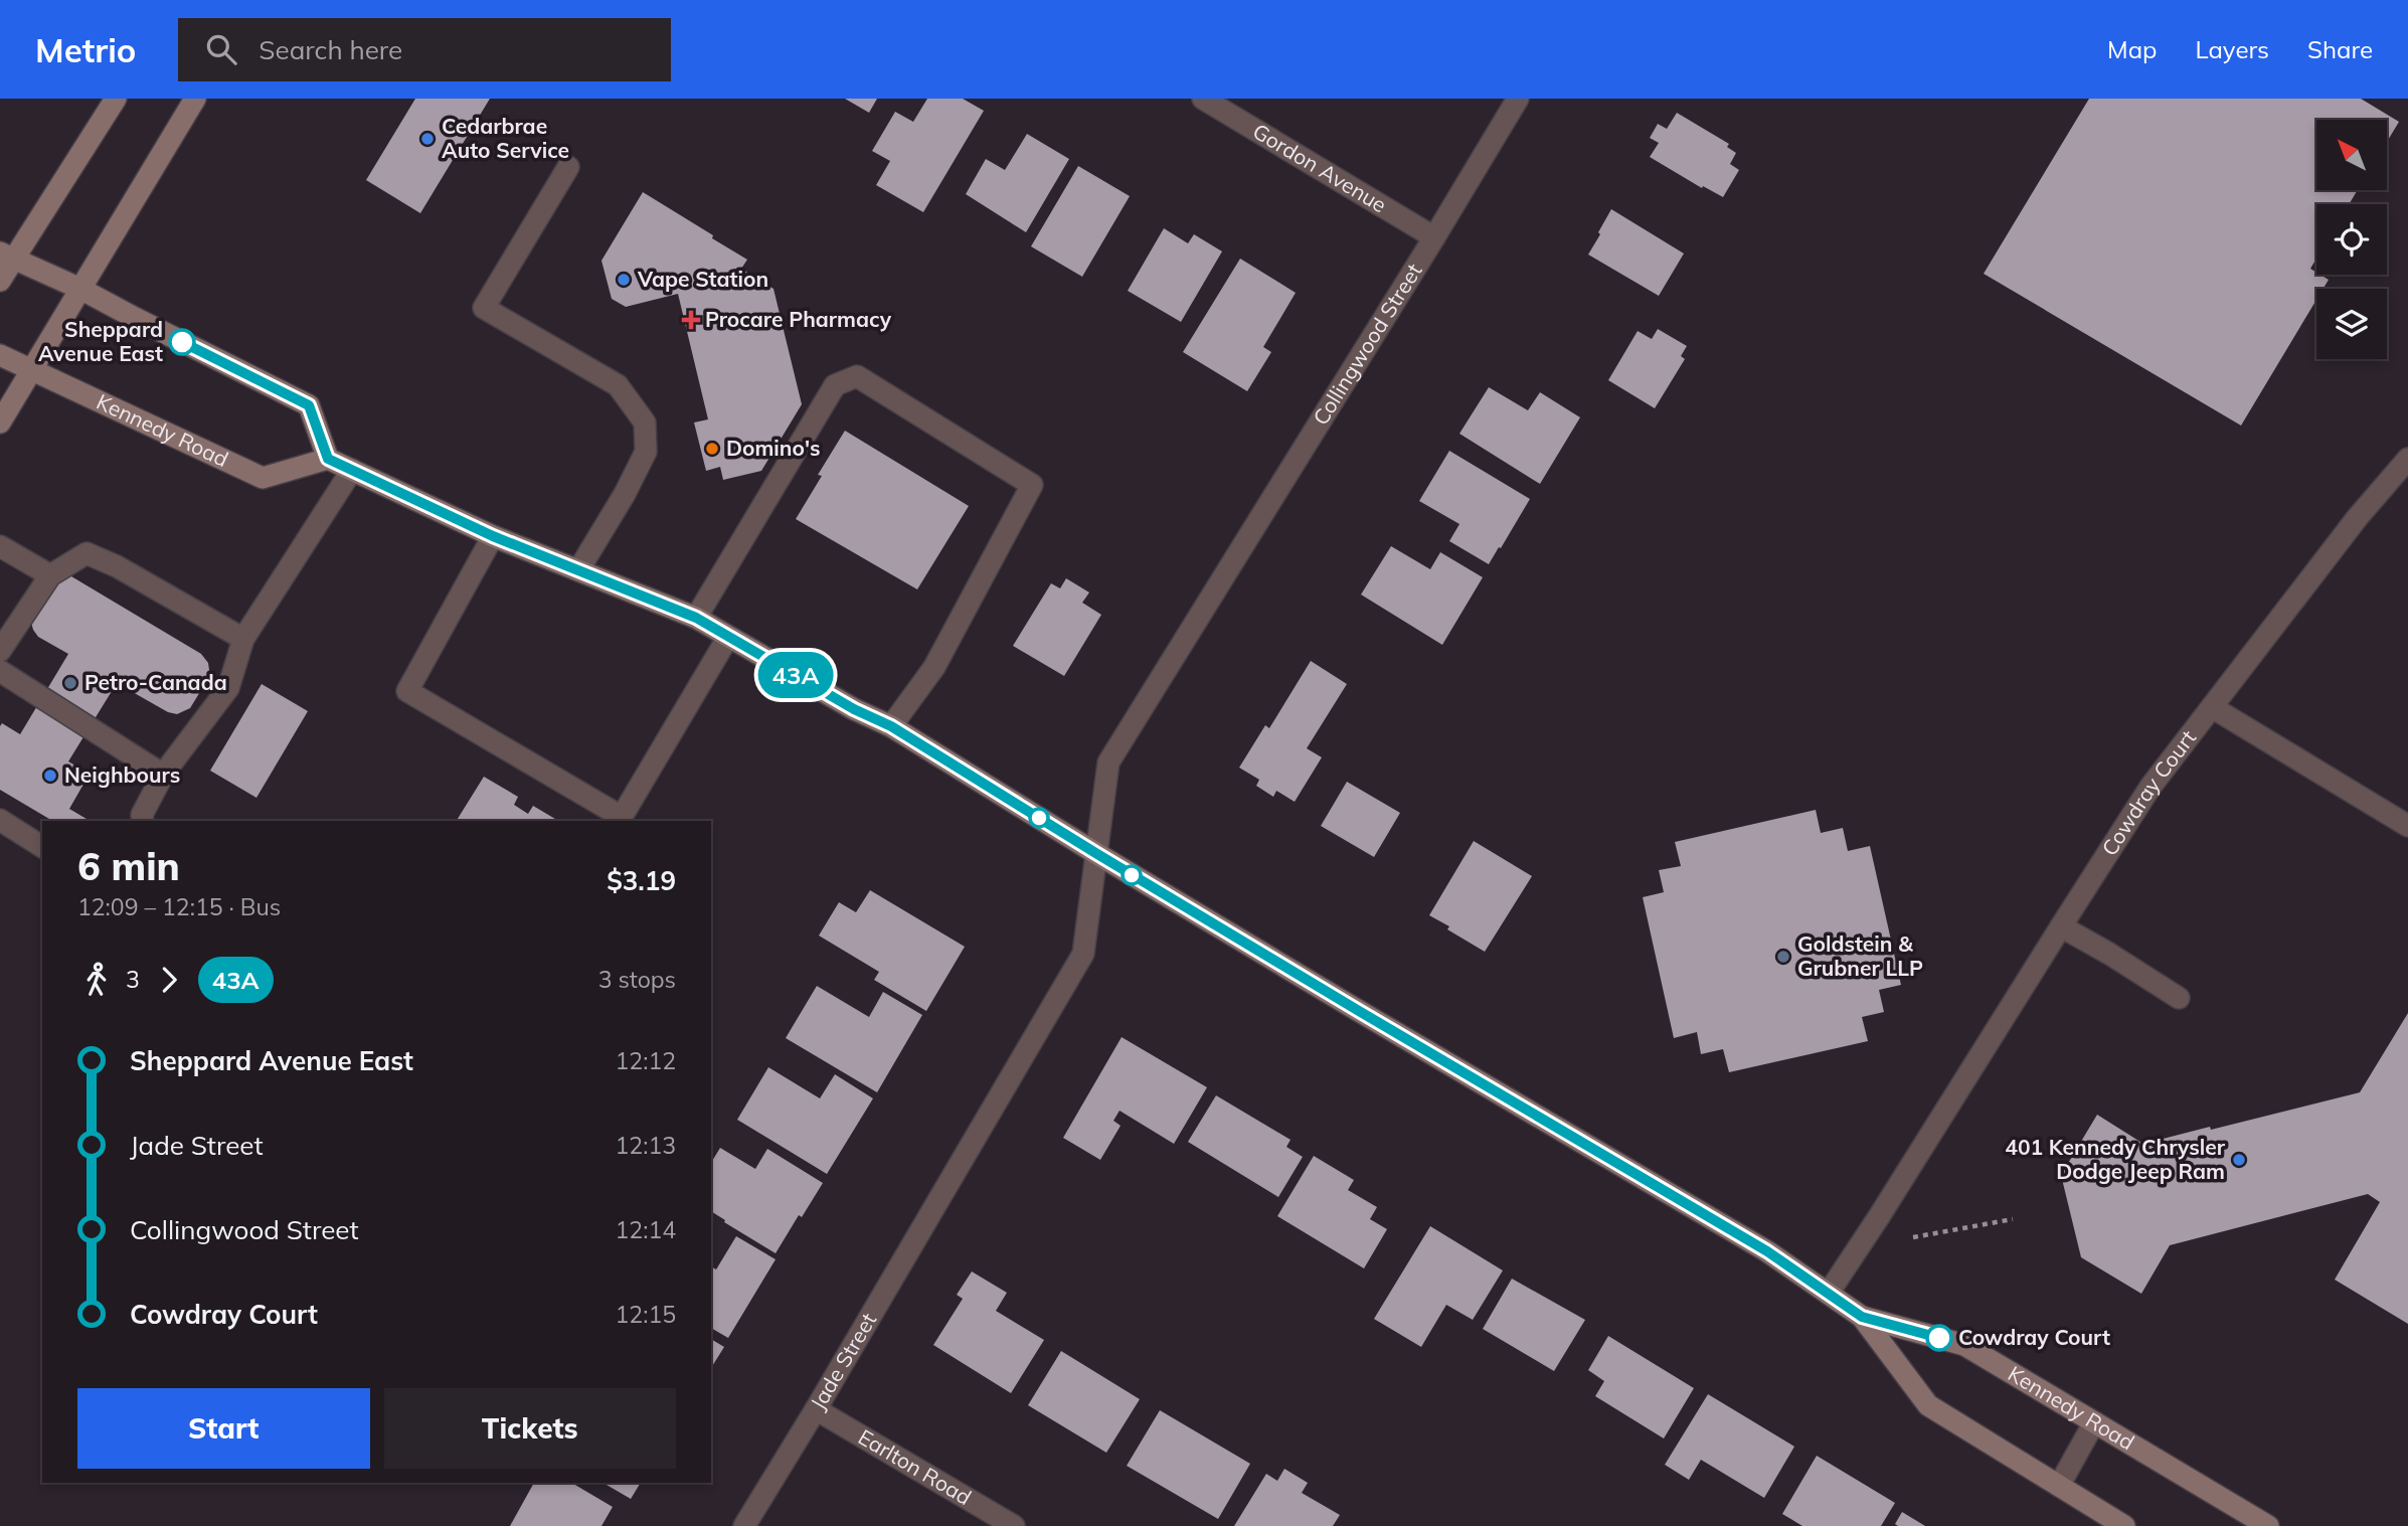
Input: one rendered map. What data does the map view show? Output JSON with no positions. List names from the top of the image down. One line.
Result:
{"streets":{"main road":["Kennedy Road"],"street":["Gordon Avenue","Collingwood Street","Cowdray Court","Jade Street","Earlton Road"]},"crossings":[["Gordon Avenue","Collingwood Street"],["Collingwood Street","Kennedy Road"],["Collingwood Street","Jade Street"],["Kennedy Road","Cowdray Court"],["Kennedy Road","Jade Street"],["Jade Street","Earlton Road"]],"places":{"other":["Cedarbrae Auto Service","Vape Station","Sheppard Avenue East","Domino's","Petro-Canada","Neighbours","Goldstein & Grubner LLP","401 Kennedy Chrysler Dodge Jeep Ram","Cowdray Court"],"health":["Procare Pharmacy"]},"lines":["bus line 43A"],"north":"top left","page":{"header":"Metrio","search":"Search here","nav":["Map","Layers","Share"],"on_map":"43A","heading":["6 min","12:09 – 12:15 · Bus","$3.19"],"legs":["3","43A","3 stops"],"list":[{"name":"Sheppard Avenue East","value":"12:12"},{"name":"Jade Street","value":"12:13"},{"name":"Collingwood Street","value":"12:14"},{"name":"Cowdray Court","value":"12:15"}],"buttons":["Start","Tickets"]}}
